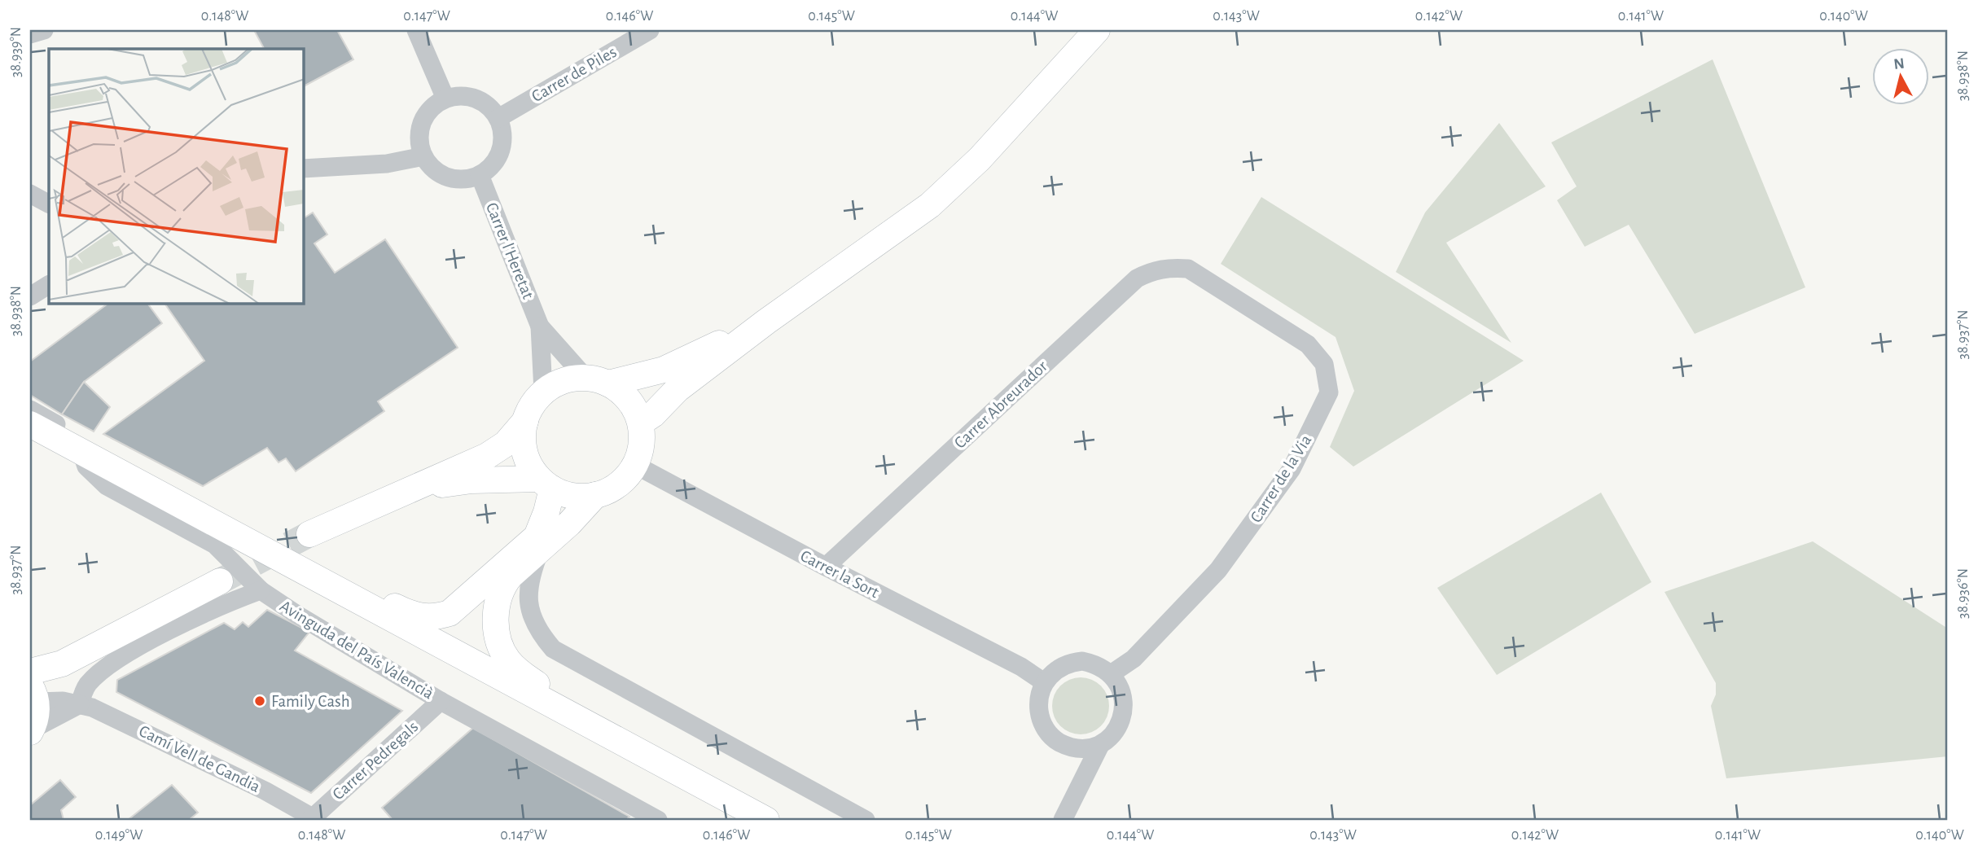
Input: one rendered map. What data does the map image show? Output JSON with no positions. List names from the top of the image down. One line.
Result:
{"streets":{"street":["Carrer de Piles","Carrer l'Heretat","Carrer Abreurador","Carrer de la Via","Carrer la Sort","Avinguda del País Valencià","Camí Vell de Gandia","Carrer Pedregals"]},"crossings":[["Carrer de Piles","Carrer l'Heretat"],["Carrer l'Heretat","Carrer la Sort"],["Carrer Abreurador","Carrer de la Via"],["Carrer Abreurador","Carrer la Sort"],["Carrer de la Via","Carrer la Sort"],["Avinguda del País Valencià","Carrer Pedregals"],["Camí Vell de Gandia","Carrer Pedregals"]],"places":["Family Cash"],"north":"top","coordinates":["0.148°W","0.147°W","0.146°W","0.145°W","0.144°W","0.143°W","0.142°W","0.141°W","0.140°W","38.939°N","38.938°N","38.937°N","38.936°N","0.149°W"]}
